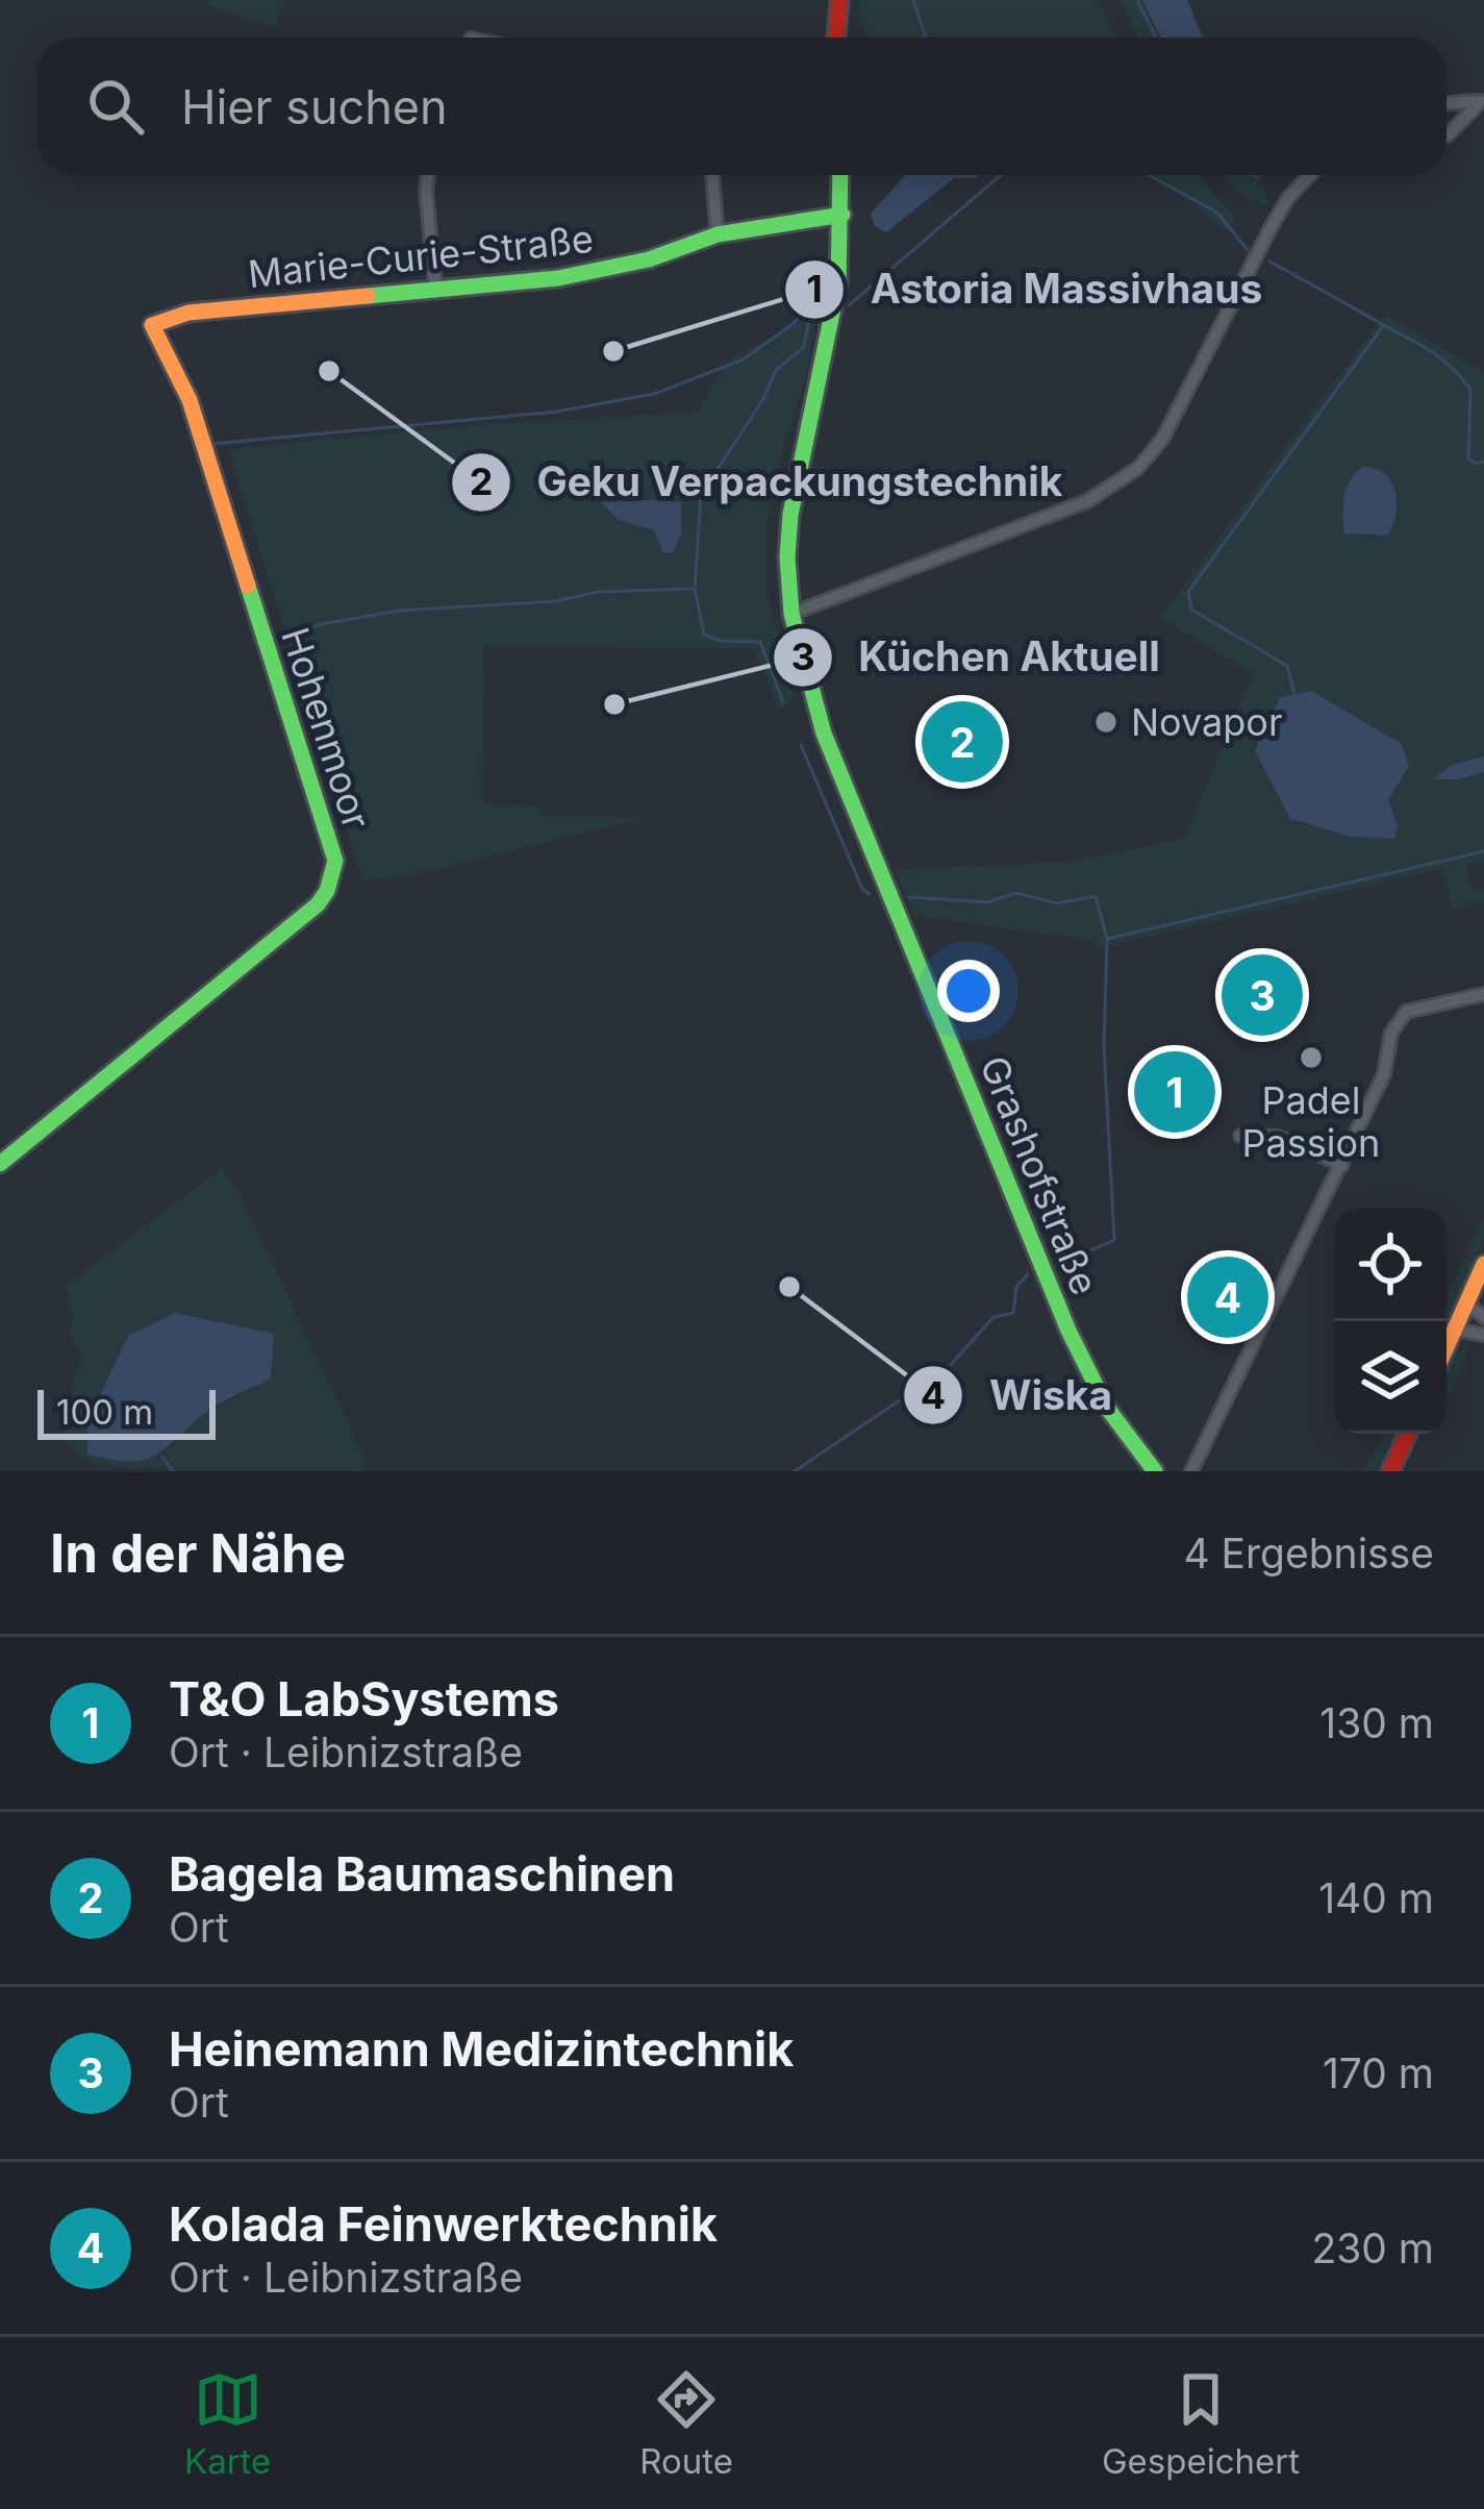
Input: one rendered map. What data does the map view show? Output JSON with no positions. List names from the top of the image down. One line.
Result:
{"streets":{"street":["Marie-Curie-Straße","Hohenmoor","Grashofstraße"]},"crossings":[["Marie-Curie-Straße","Hohenmoor"],["Marie-Curie-Straße","Grashofstraße"]],"places":["Astoria Massivhaus","Geku Verpackungstechnik","Küchen Aktuell","Novapor","Padel Passion","Wiska"],"scale_bar":"100 m","page":{"search":"Hier suchen","pins":["2","3","1","4"],"scale":"100 m","heading":["In der Nähe","4 Ergebnisse"],"list":[{"mark":"1","name":"T&O LabSystems","note":"Ort · Leibnizstraße","value":"130 m"},{"mark":"2","name":"Bagela Baumaschinen","note":"Ort","value":"140 m"},{"mark":"3","name":"Heinemann Medizintechnik","note":"Ort","value":"170 m"},{"mark":"4","name":"Kolada Feinwerktechnik","note":"Ort · Leibnizstraße","value":"230 m"}],"nav":["Karte","Route","Gespeichert"]}}
